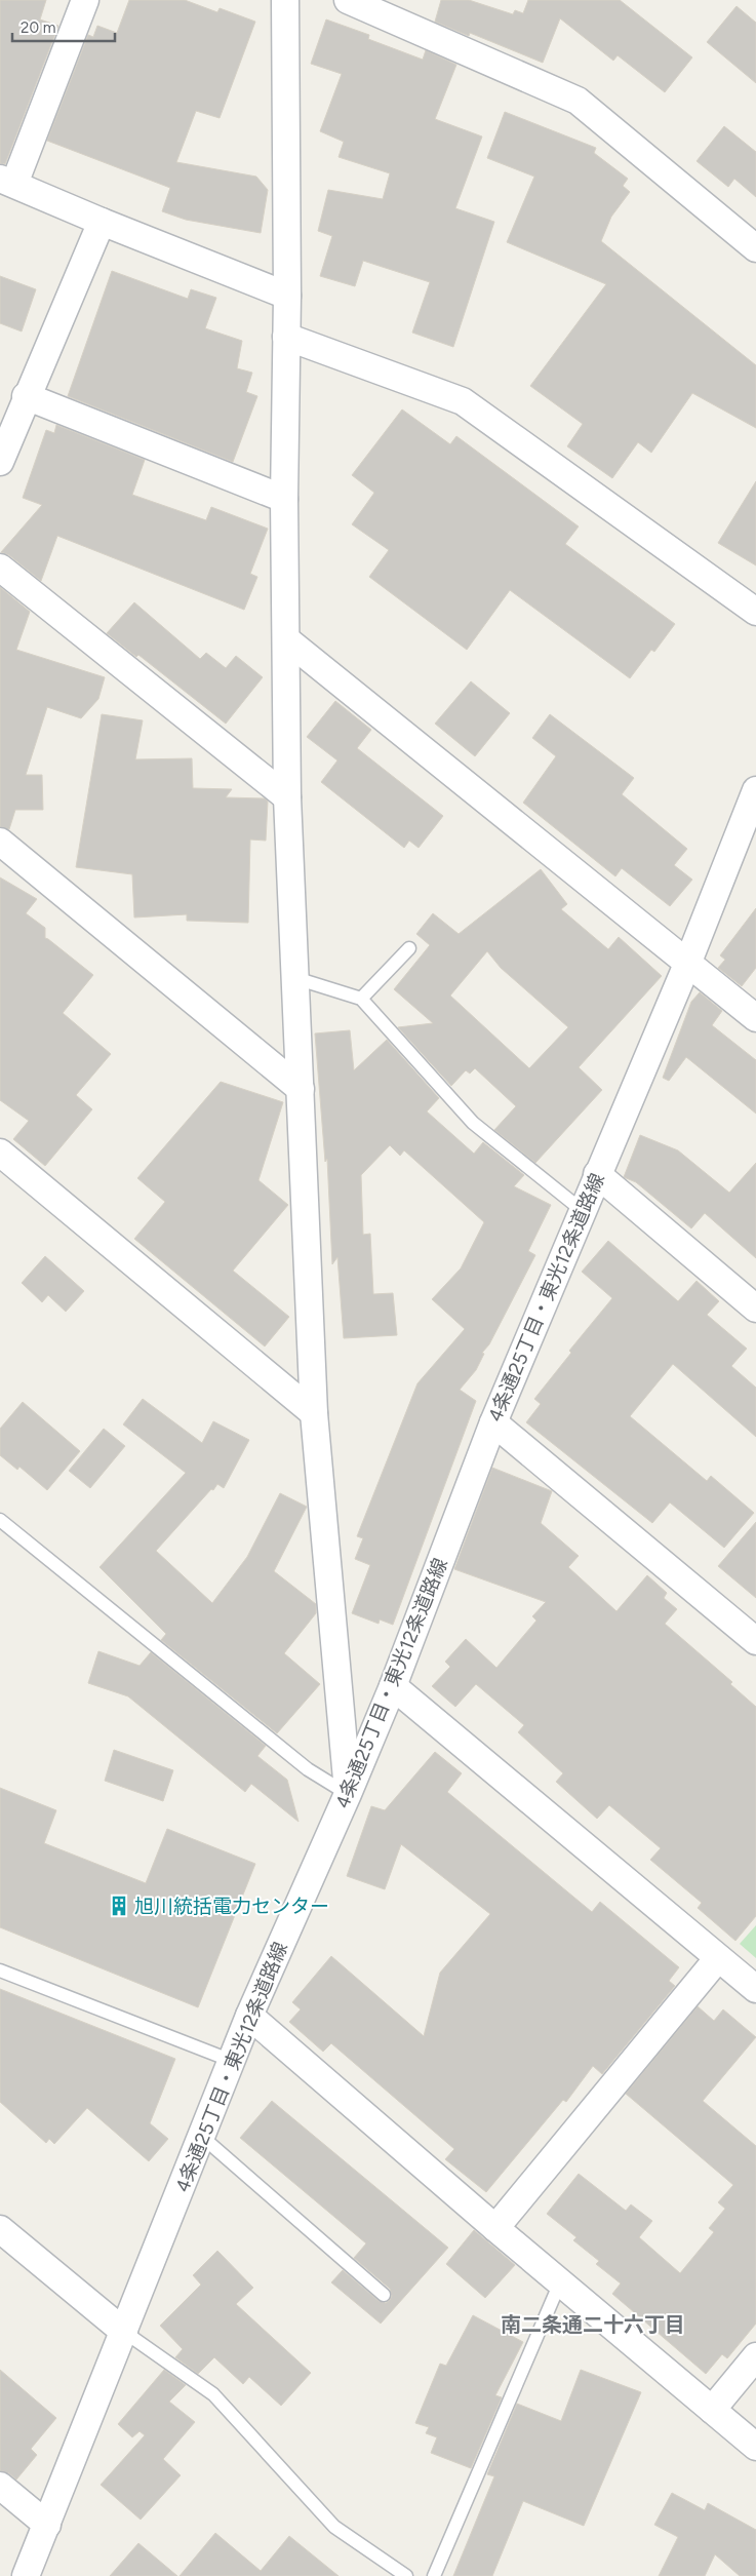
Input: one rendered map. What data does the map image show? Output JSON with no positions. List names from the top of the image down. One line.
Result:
{"streets":{"street":["4条通25丁目・東光12条道路線"]},"districts":["南二条通二十六丁目"],"places":{"building":["旭川統括電力センター"]},"scale_bar":"20 m"}
